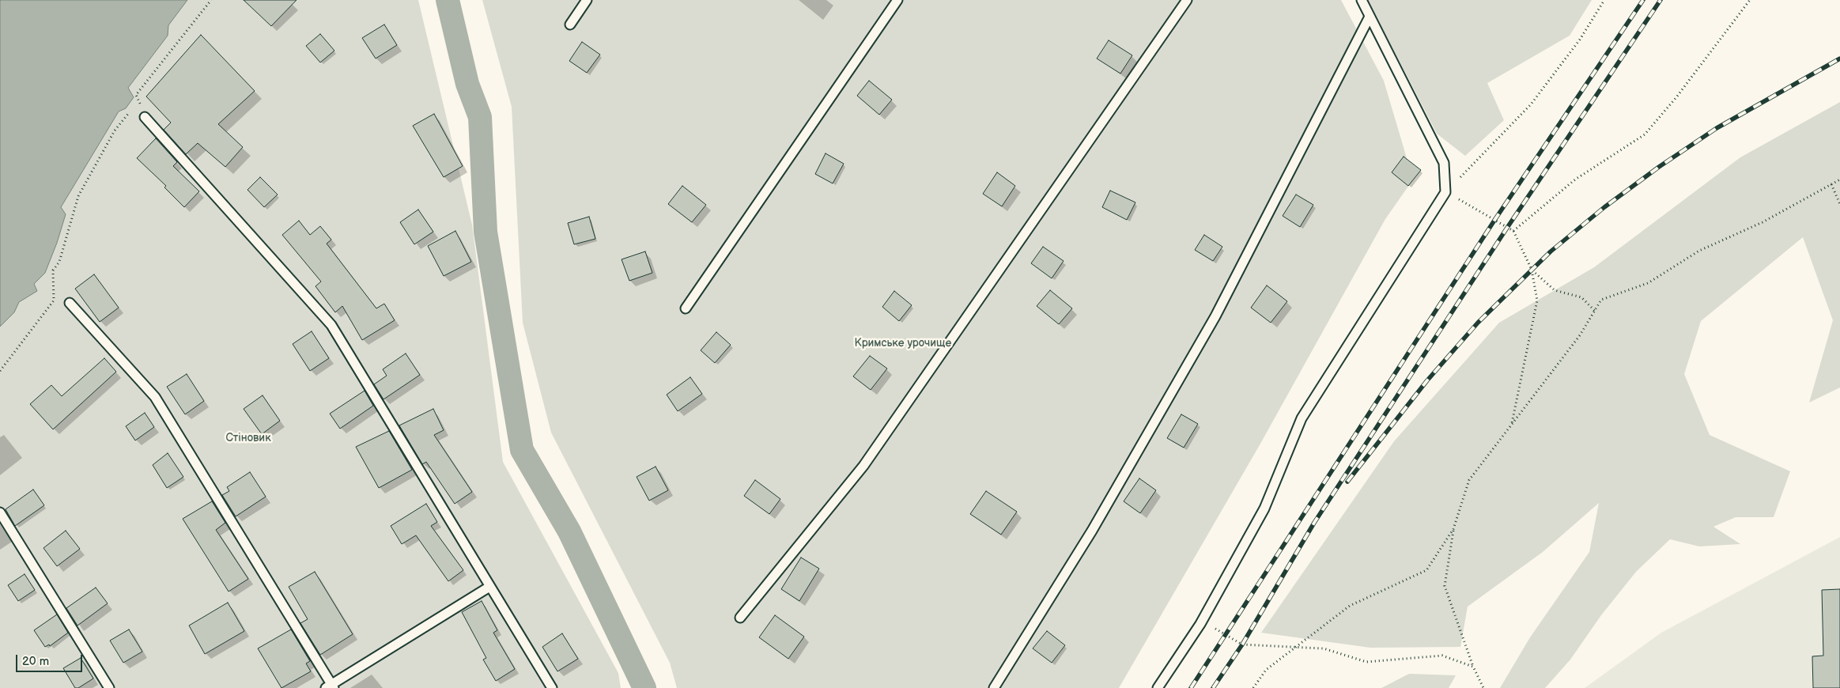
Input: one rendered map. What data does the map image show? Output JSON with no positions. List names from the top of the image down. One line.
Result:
{"parks":["Кримське урочище","Стіновик"],"scale_bar":"20 m"}
